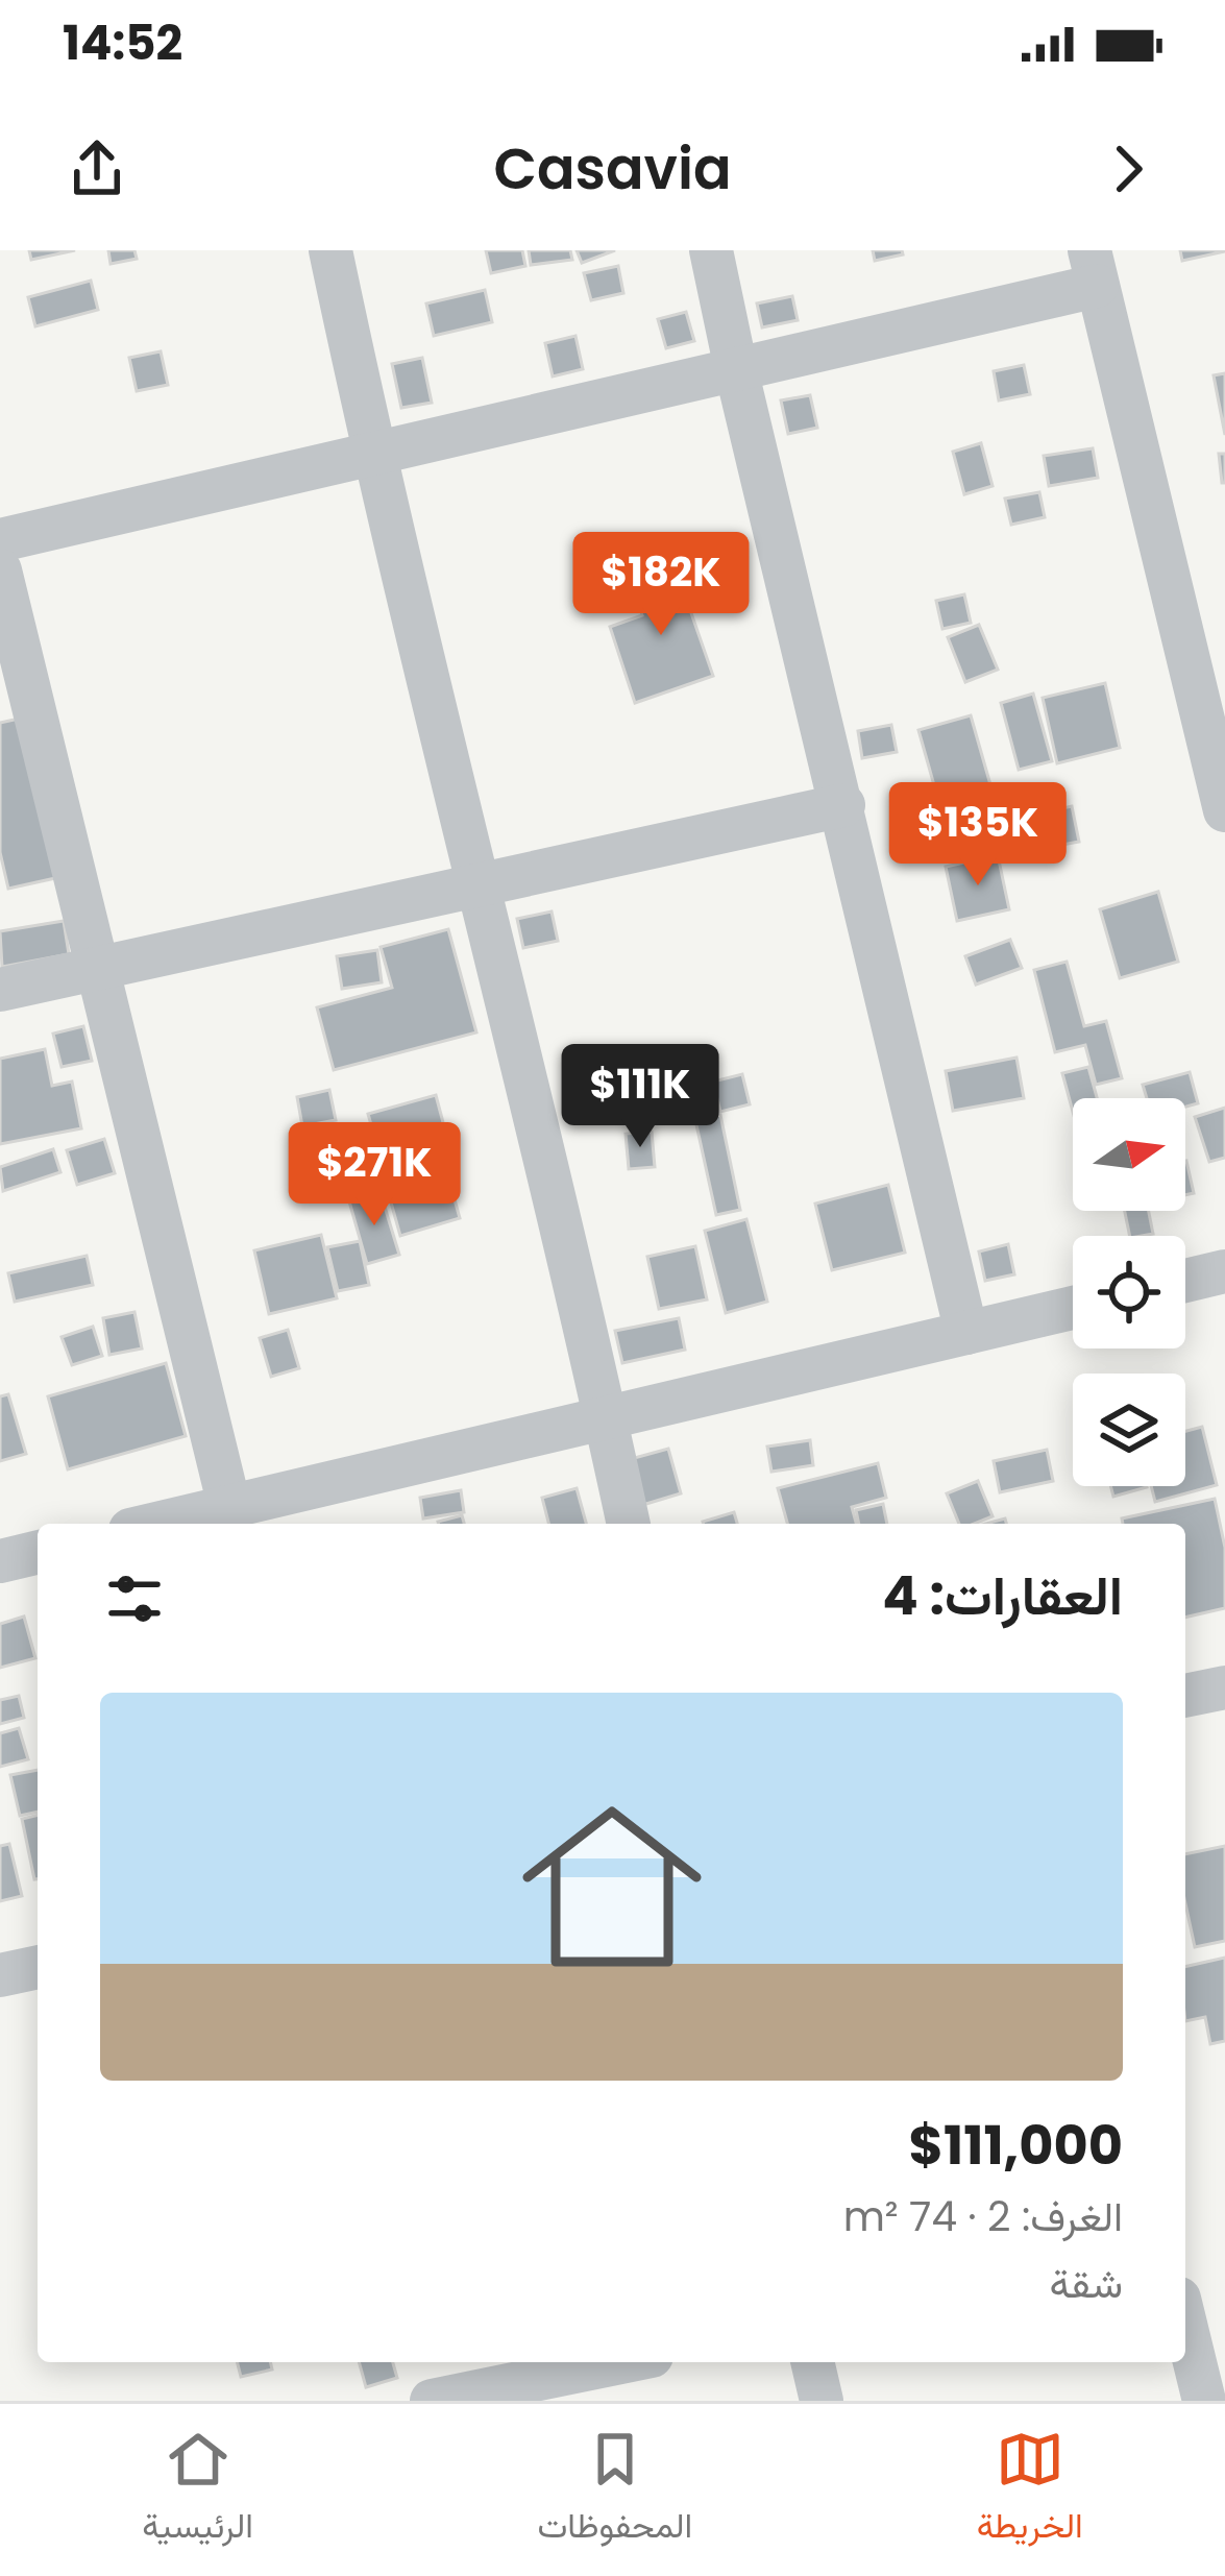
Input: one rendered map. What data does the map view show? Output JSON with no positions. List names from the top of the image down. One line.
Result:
{"north":"right","page":{"status":"14:52","header":"Casavia","price":["$182K","$135K","$111K","$271K"],"heading":"العقارات: 4","list":[{"name":"$111,000","note":"الغرف: 2 · 74 m² · شقة"}],"tabs":["الخريطة","المحفوظات","الرئيسية"]}}
